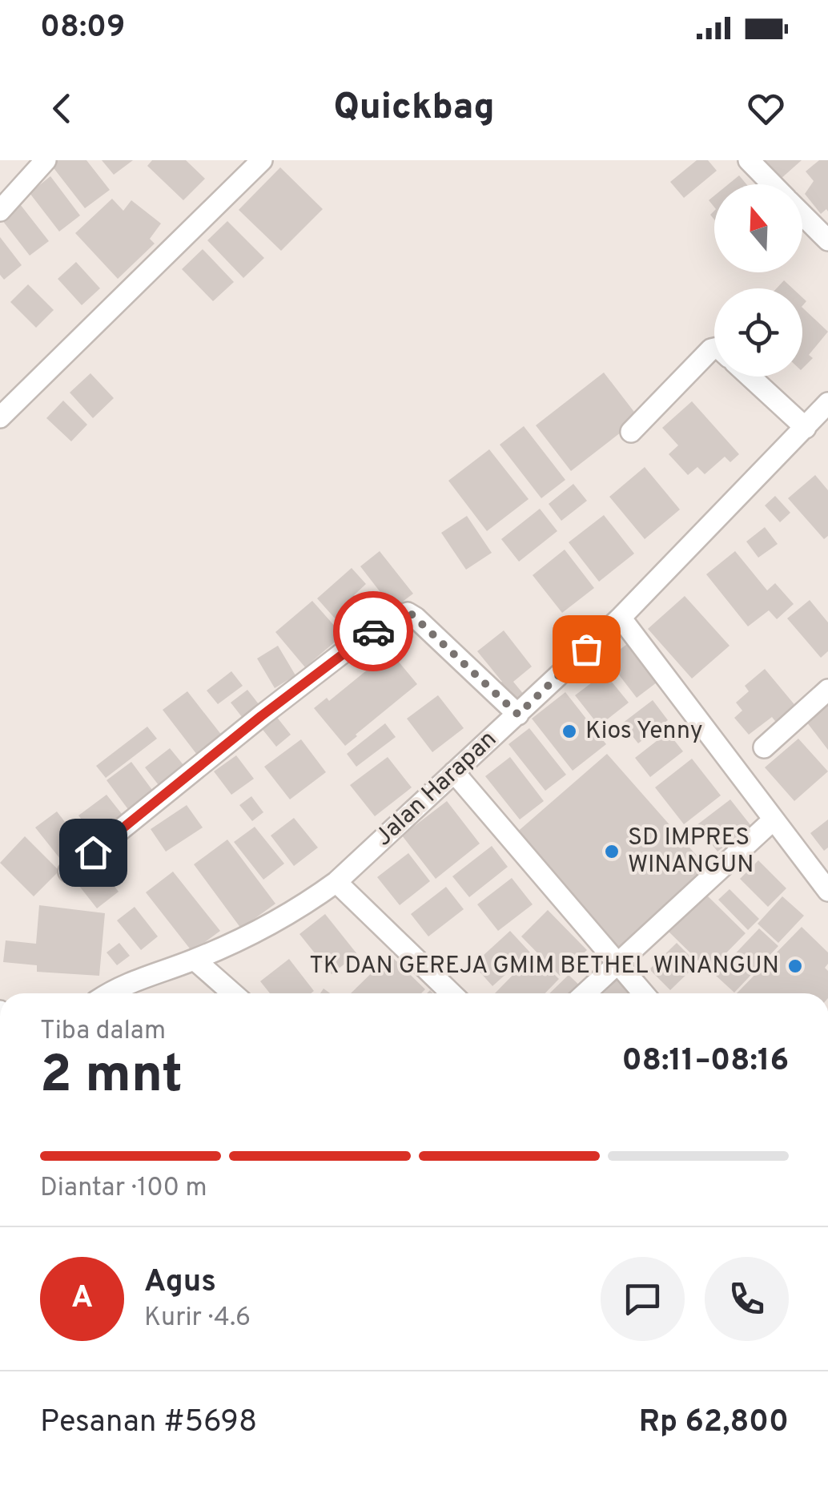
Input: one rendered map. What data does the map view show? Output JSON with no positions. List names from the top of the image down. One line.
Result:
{"streets":{"street":["Jalan Harapan"]},"places":["Kios Yenny","SD IMPRES WINANGUN","TK DAN GEREJA GMIM BETHEL WINANGUN"],"north":"top","page":{"status":"08:09","header":"Quickbag","heading":["2 mnt","Tiba dalam","08:11–08:16"],"panel":["Agus","Kurir · 4.6","Pesanan #5698","Rp 62,800"],"bar":"Diantar · 100 m","round":"A"}}
